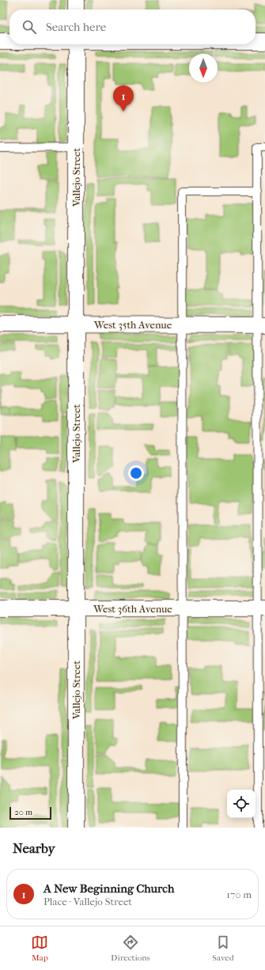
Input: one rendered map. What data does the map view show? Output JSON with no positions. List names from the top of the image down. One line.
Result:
{"streets":{"street":["Vallejo Street","West 35th Avenue","West 36th Avenue"]},"crossings":[["Vallejo Street","West 35th Avenue"],["Vallejo Street","West 36th Avenue"]],"scale_bar":"20 m","north":"bottom","page":{"search":"Search here","pins":"1","scale":"20 m","heading":"Nearby","list":[{"mark":"1","name":"A New Beginning Church","note":"Place · Vallejo Street","value":"170 m"}],"nav":["Map","Directions","Saved"]}}
